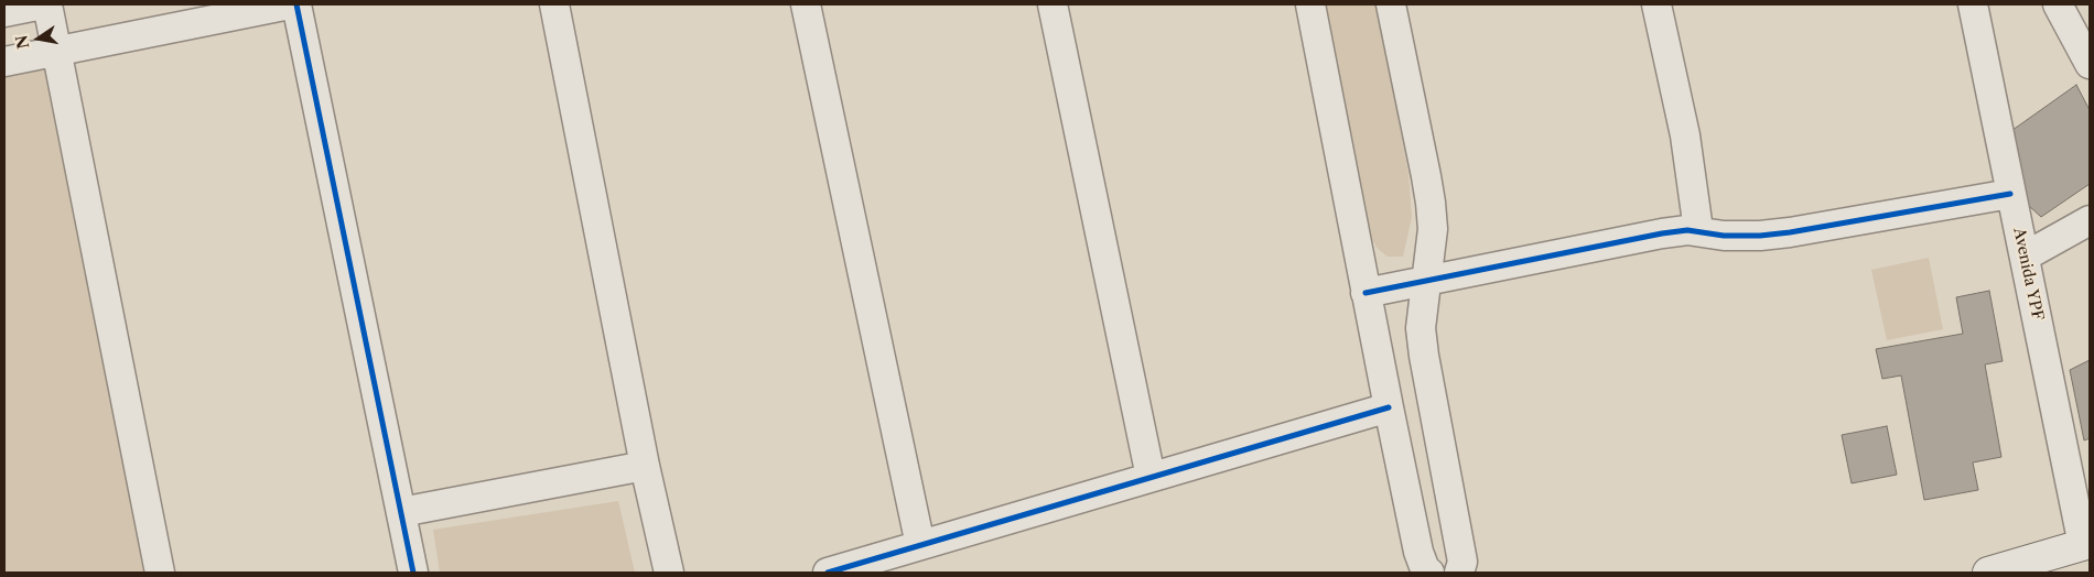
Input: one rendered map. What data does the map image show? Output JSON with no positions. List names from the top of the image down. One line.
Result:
{"streets":{"street":["Avenida YPF"]},"north":"left"}
